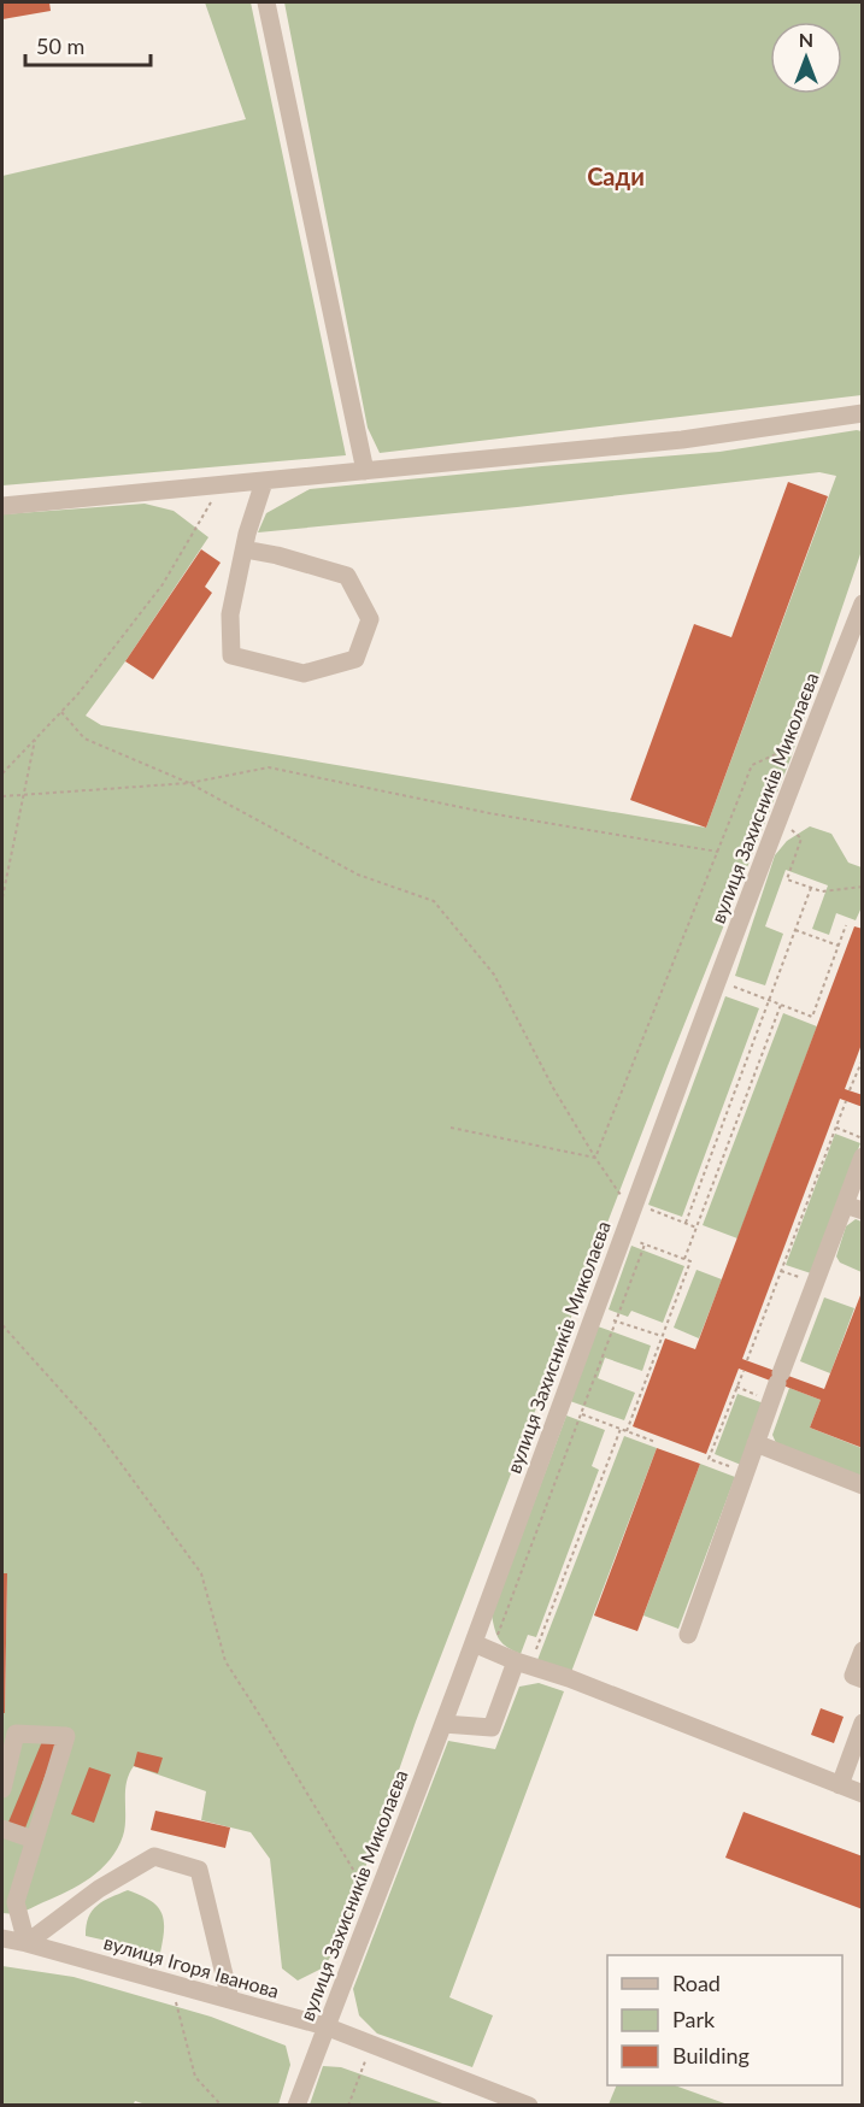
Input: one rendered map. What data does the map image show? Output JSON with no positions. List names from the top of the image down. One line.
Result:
{"streets":{"street":["вулиця Захисників Миколаєва","вулиця Ігоря Іванова"]},"crossings":[["вулиця Захисників Миколаєва","вулиця Ігоря Іванова"]],"districts":["Сади"],"legend":["Road","Park","Building"],"scale_bar":"50 m","north":"top"}
